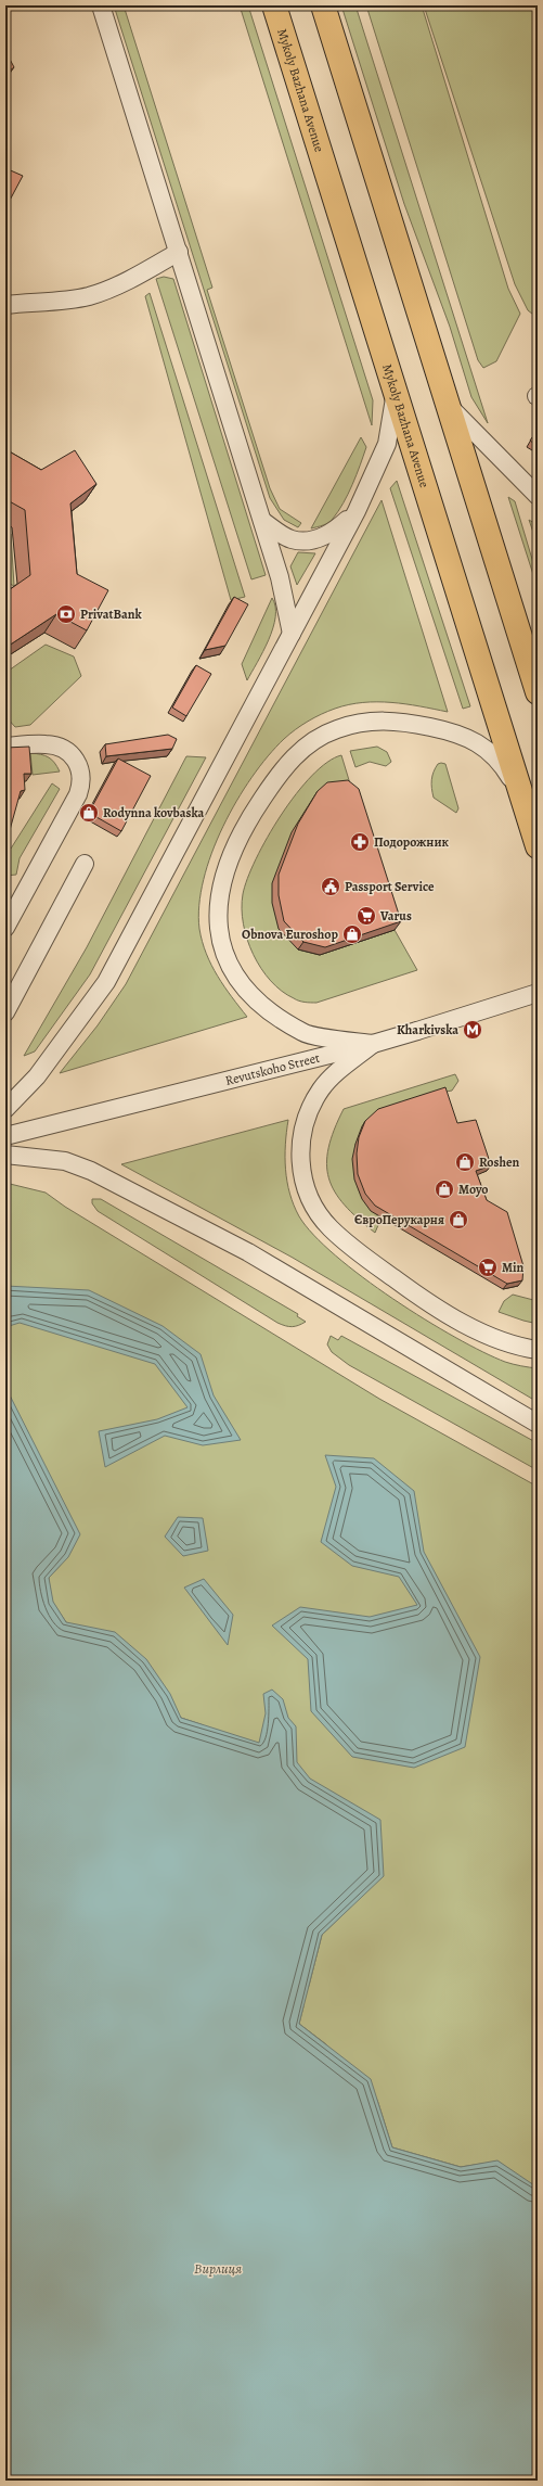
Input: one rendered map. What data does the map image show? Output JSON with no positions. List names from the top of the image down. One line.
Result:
{"streets":{"highway":["Mykoly Bazhana Avenue"],"street":["Revutskoho Street"]},"water":["Вирлиця"],"places":{"bank":["PrivatBank"],"shop":["Rodynna kovbaska","Obnova Euroshop","Roshen","Moyo","ЄвроПерукарня"],"pharmacy":["Подорожник"],"public building":["Passport Service"],"supermarket":["Varus","Min"],"metro station":["Kharkivska"]}}
